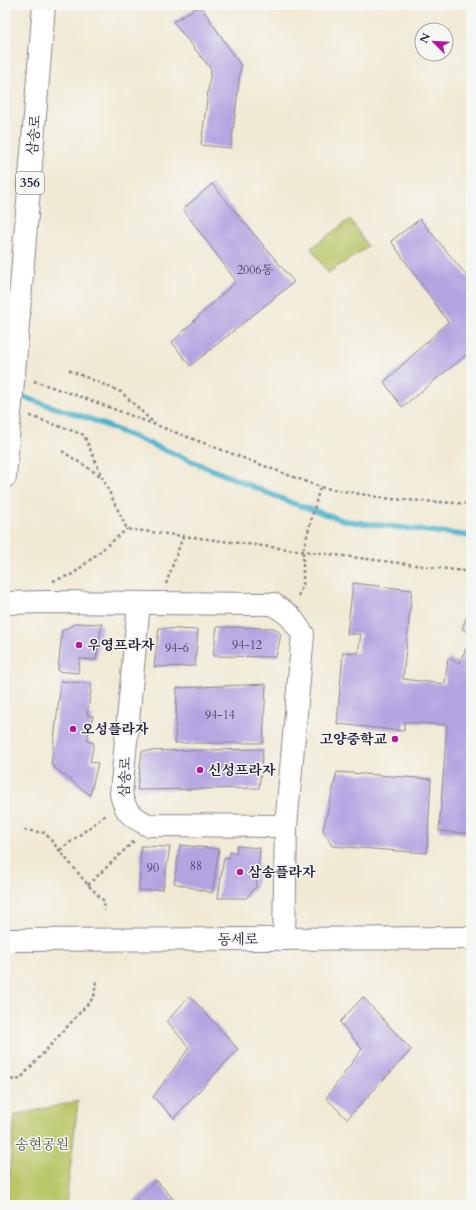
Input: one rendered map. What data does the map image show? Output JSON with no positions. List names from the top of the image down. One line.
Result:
{"streets":{"street":["삼송로","356","동세로"]},"crossings":[["삼송로","356"]],"parks":["송현공원"],"places":["우영프라자","오성플라자","고양중학교","신성프라자","삼송플라자"],"house_numbers":["2006동","94-12","94-6","94-14","88","90"],"north":"top left"}
